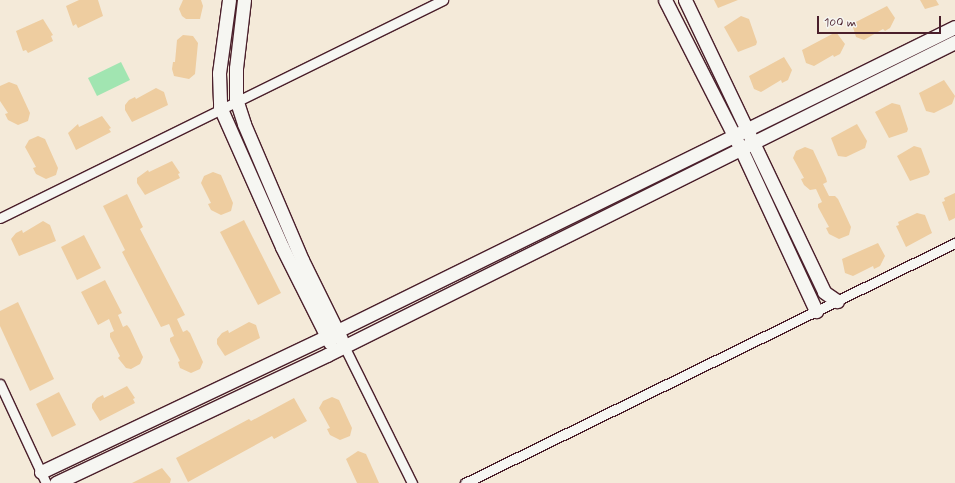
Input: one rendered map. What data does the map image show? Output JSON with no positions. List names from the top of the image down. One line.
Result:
{"scale_bar":"100 m"}
